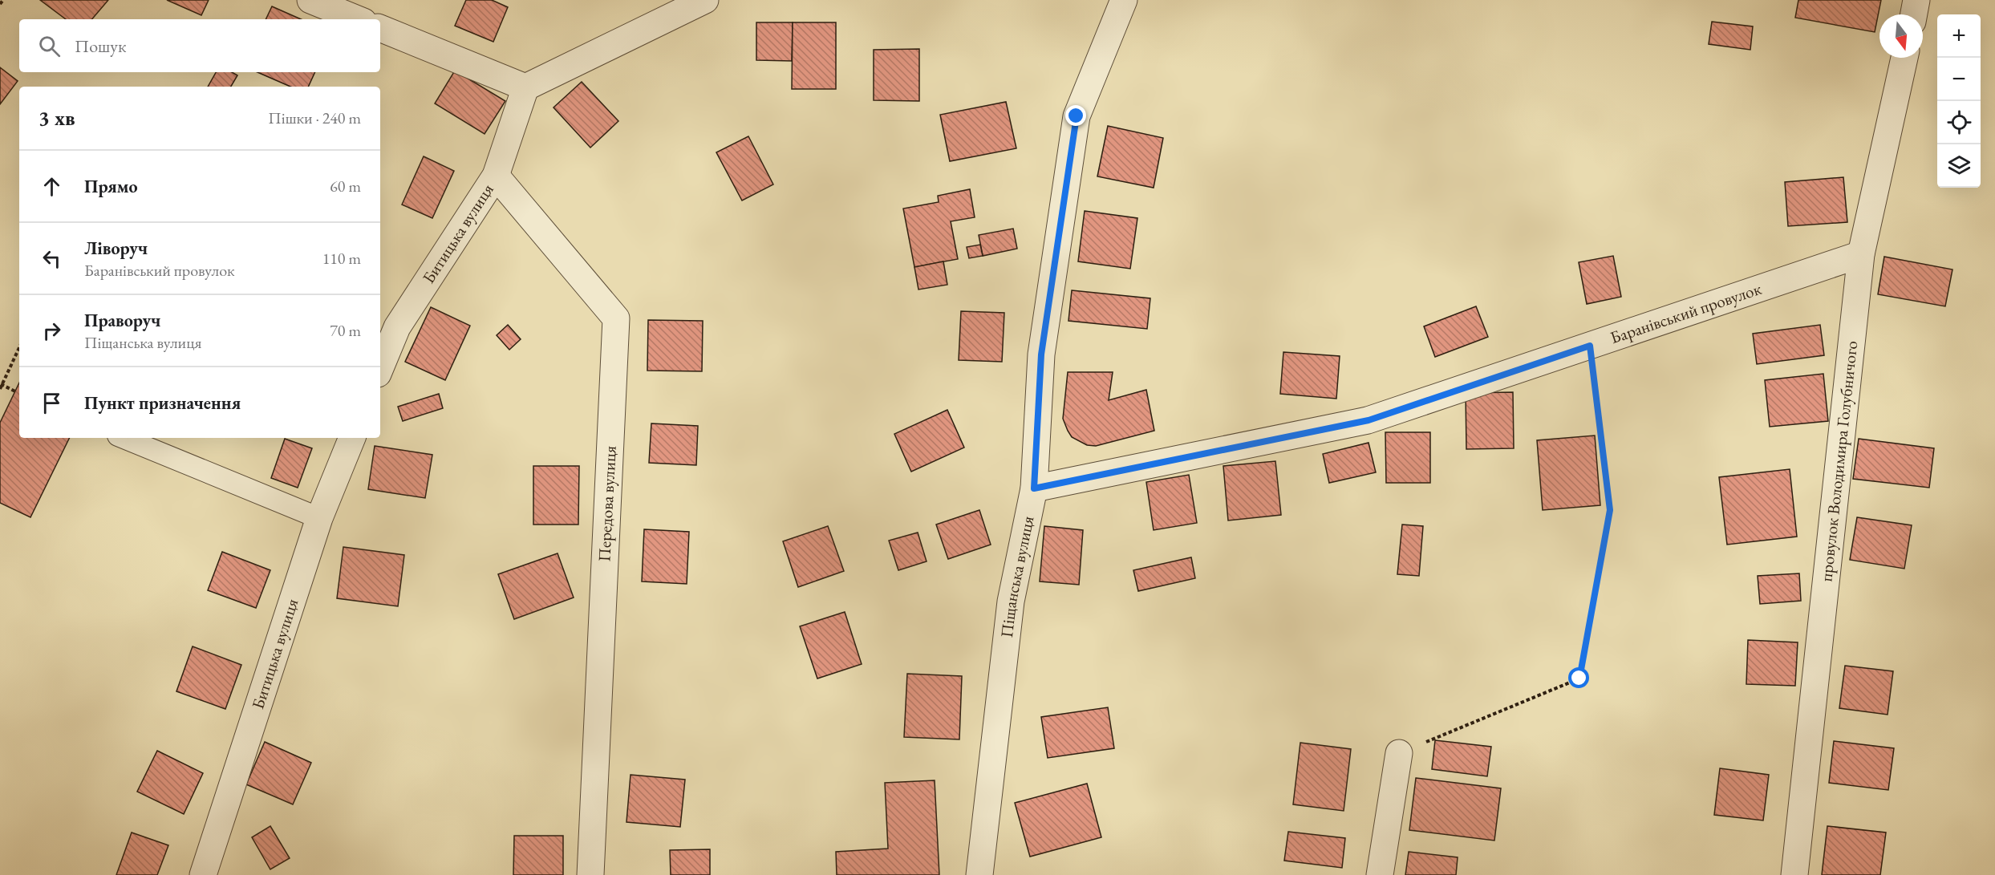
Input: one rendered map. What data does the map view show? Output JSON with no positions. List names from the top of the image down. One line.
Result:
{"streets":{"street":["Битицька вулиця","Баранівський провулок","провулок Володимира Голубничого","Передова вулиця","Піщанська вулиця"]},"crossings":[["Битицька вулиця","Передова вулиця"],["Баранівський провулок","провулок Володимира Голубничого"],["Баранівський провулок","Піщанська вулиця"]],"north":"bottom","page":{"map_buttons":["+","−"],"search":"Пошук","heading":["3 хв","Пішки · 240 m"],"list":[["Прямо","60 m"],["Ліворуч","Баранівський провулок","110 m"],["Праворуч","Піщанська вулиця","70 m"],"Пункт призначення"]}}
